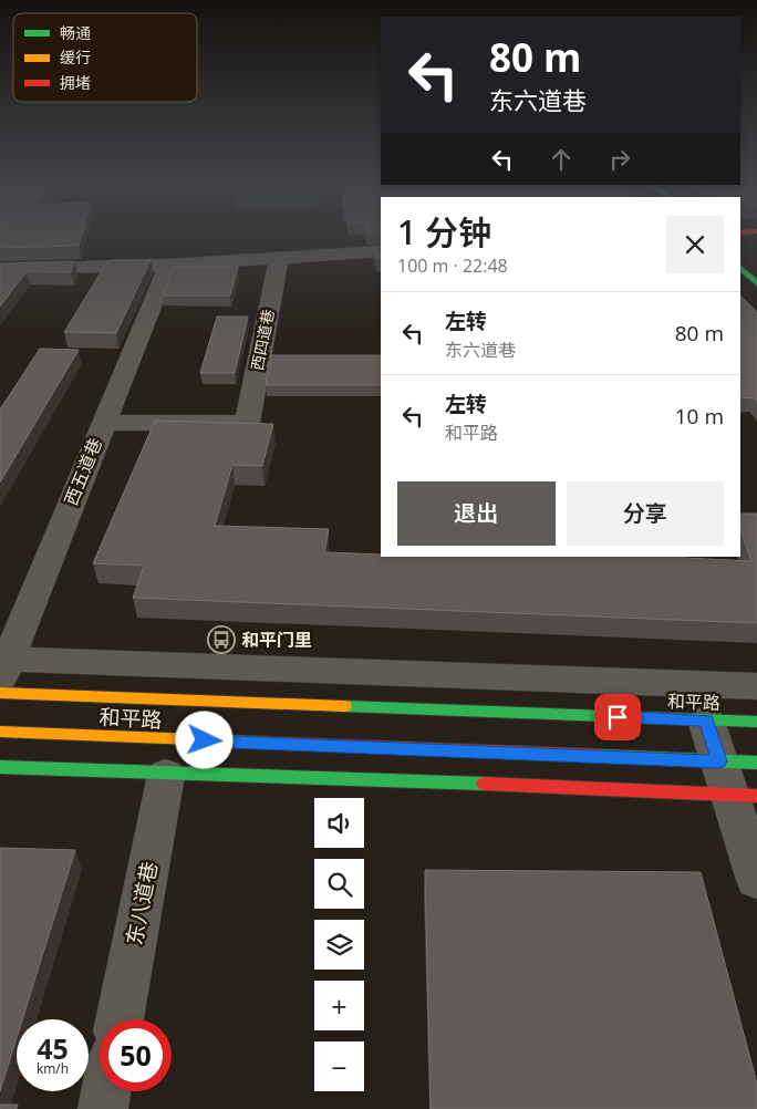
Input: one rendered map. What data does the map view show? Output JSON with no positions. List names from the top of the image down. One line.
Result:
{"streets":{"main road":["和平路"],"street":["西四道巷","西五道巷","东八道巷"]},"crossings":[["西四道巷","西五道巷"]],"places":{"bus stop":["和平门里"]},"legend":["畅通","缓行","拥堵"],"page":{"turn":["80 m","东六道巷"],"heading":["1 分钟","100 m · 22:48"],"list":[{"name":"左转","note":"东六道巷","value":"80 m"},{"name":"左转","note":"和平路","value":"10 m"}],"buttons":["退出","分享"],"map_buttons":["+","−"],"speed":"45 km/h","limit":"50"}}
